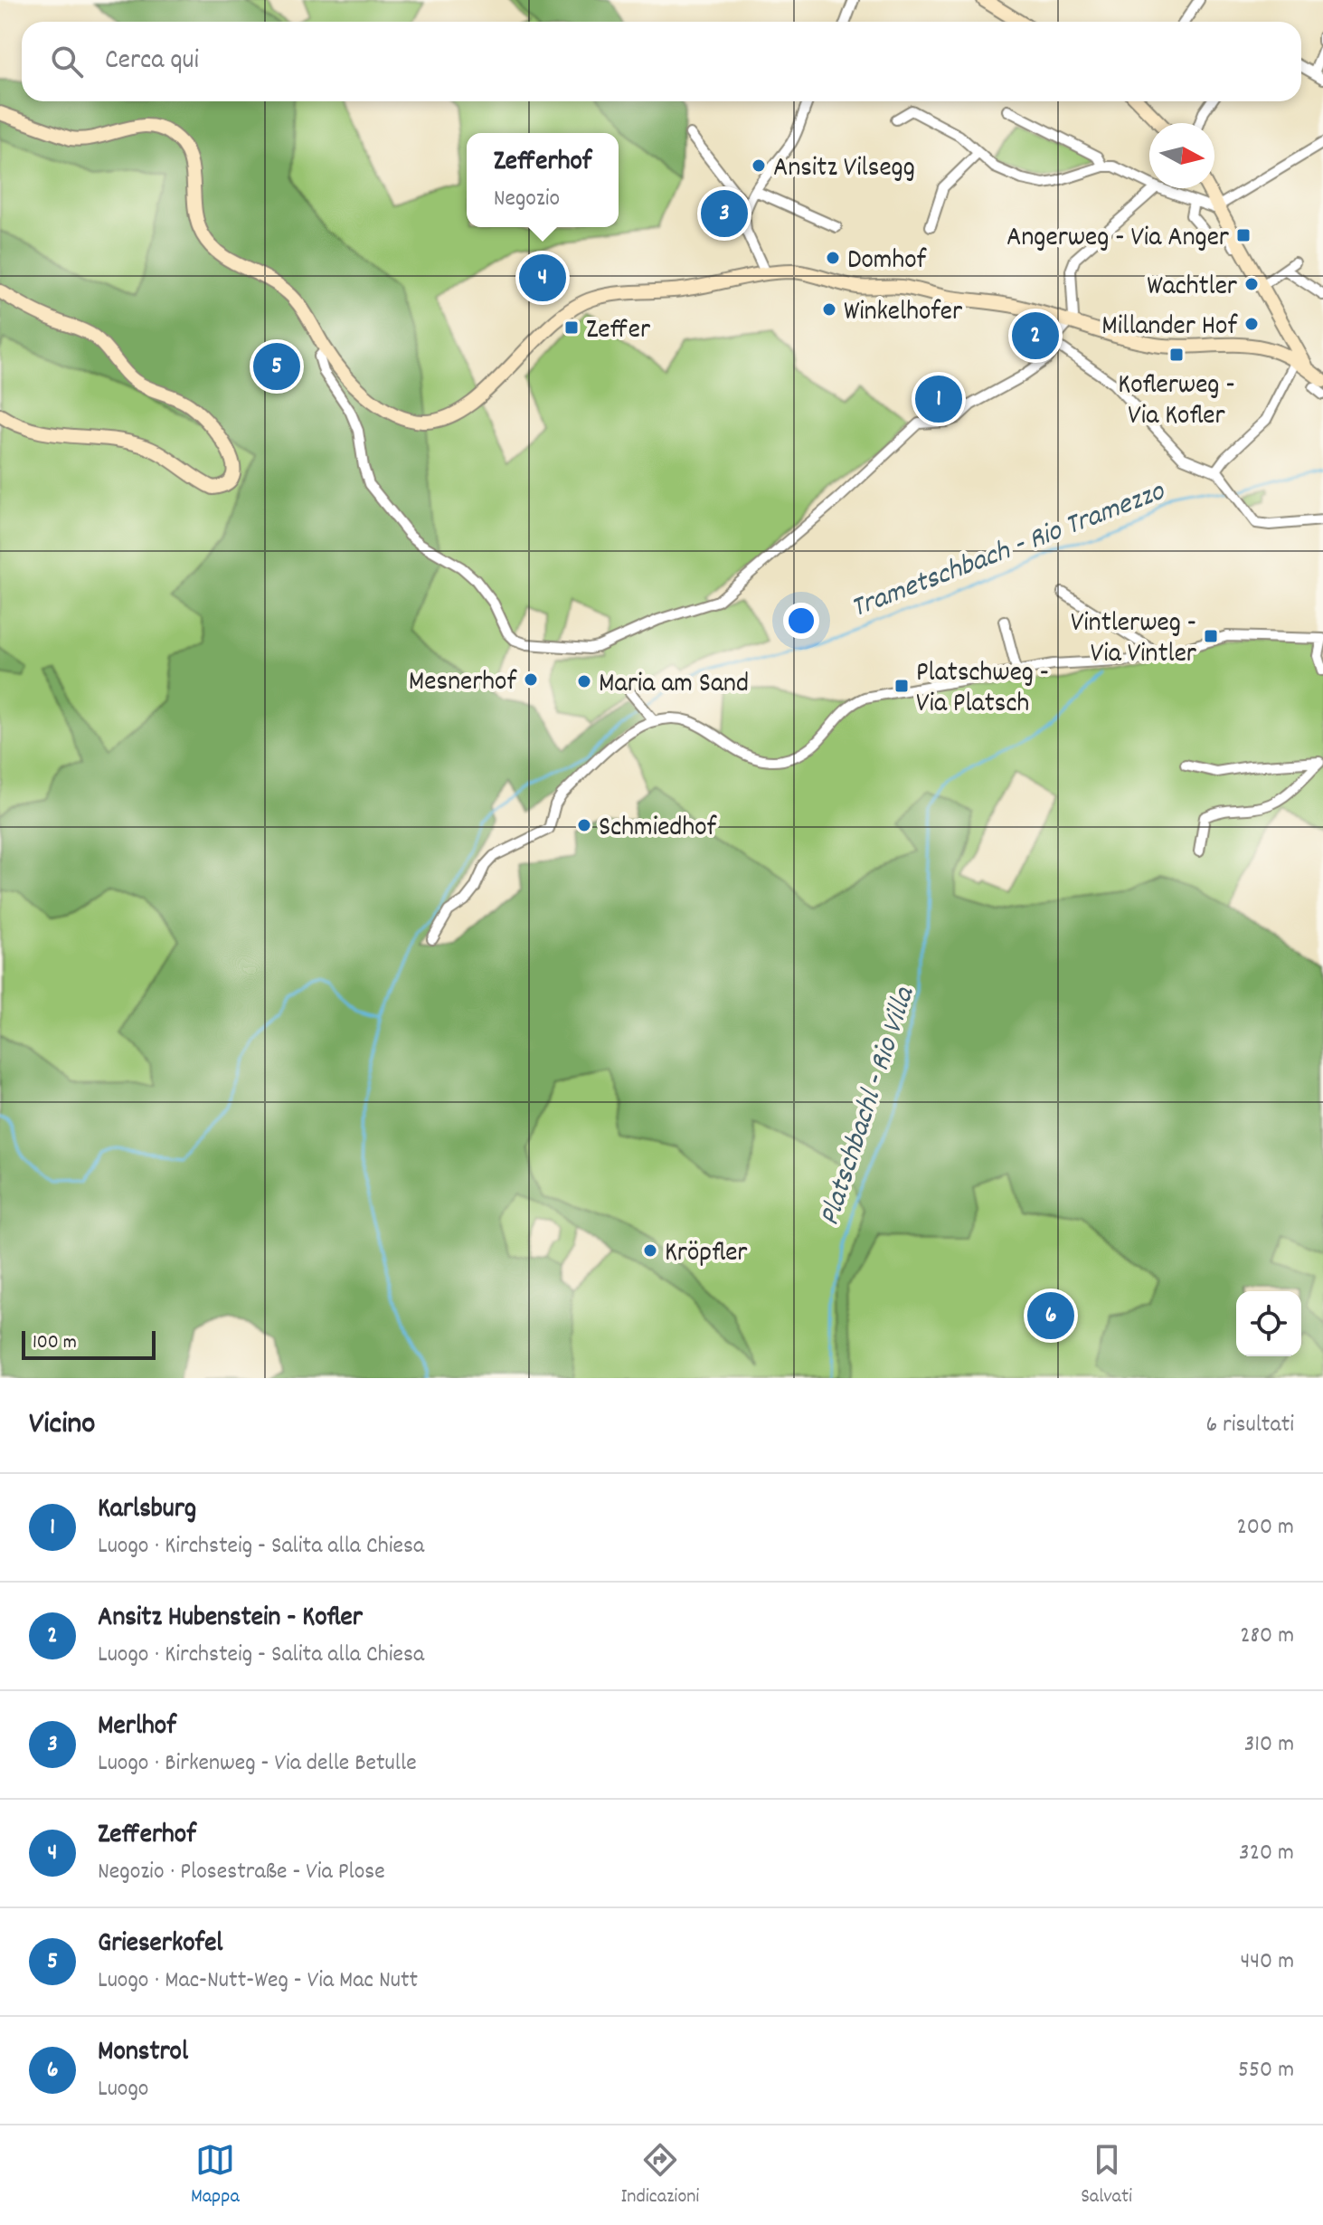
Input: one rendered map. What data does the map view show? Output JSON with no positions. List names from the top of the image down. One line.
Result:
{"water":["Trametschbach - Rio Tramezzo","Platschbachl - Rio Villa"],"places":{"other":["Ansitz Vilsegg","Domhof","Wachtler","Winkelhofer","Millander Hof","Mesnerhof","Maria am Sand","Schmiedhof","Kröpfler"],"transit":["Angerweg - Via Anger","Zeffer","Koflerweg - Via Kofler","Vintlerweg - Via Vintler","Platschweg - Via Platsch"]},"scale_bar":"100 m","north":"right","page":{"search":"Cerca qui","popup":["Zefferhof","Negozio"],"pins":["3","4","2","5","1","6"],"scale":"100 m","heading":["Vicino","6 risultati"],"list":[{"mark":"1","name":"Karlsburg","note":"Luogo · Kirchsteig - Salita alla Chiesa","value":"200 m"},{"mark":"2","name":"Ansitz Hubenstein - Kofler","note":"Luogo · Kirchsteig - Salita alla Chiesa","value":"280 m"},{"mark":"3","name":"Merlhof","note":"Luogo · Birkenweg - Via delle Betulle","value":"310 m"},{"mark":"4","name":"Zefferhof","note":"Negozio · Plosestraße - Via Plose","value":"320 m"},{"mark":"5","name":"Grieserkofel","note":"Luogo · Mac-Nutt-Weg - Via Mac Nutt","value":"440 m"},{"mark":"6","name":"Monstrol","note":"Luogo","value":"550 m"}],"nav":["Mappa","Indicazioni","Salvati"]}}
